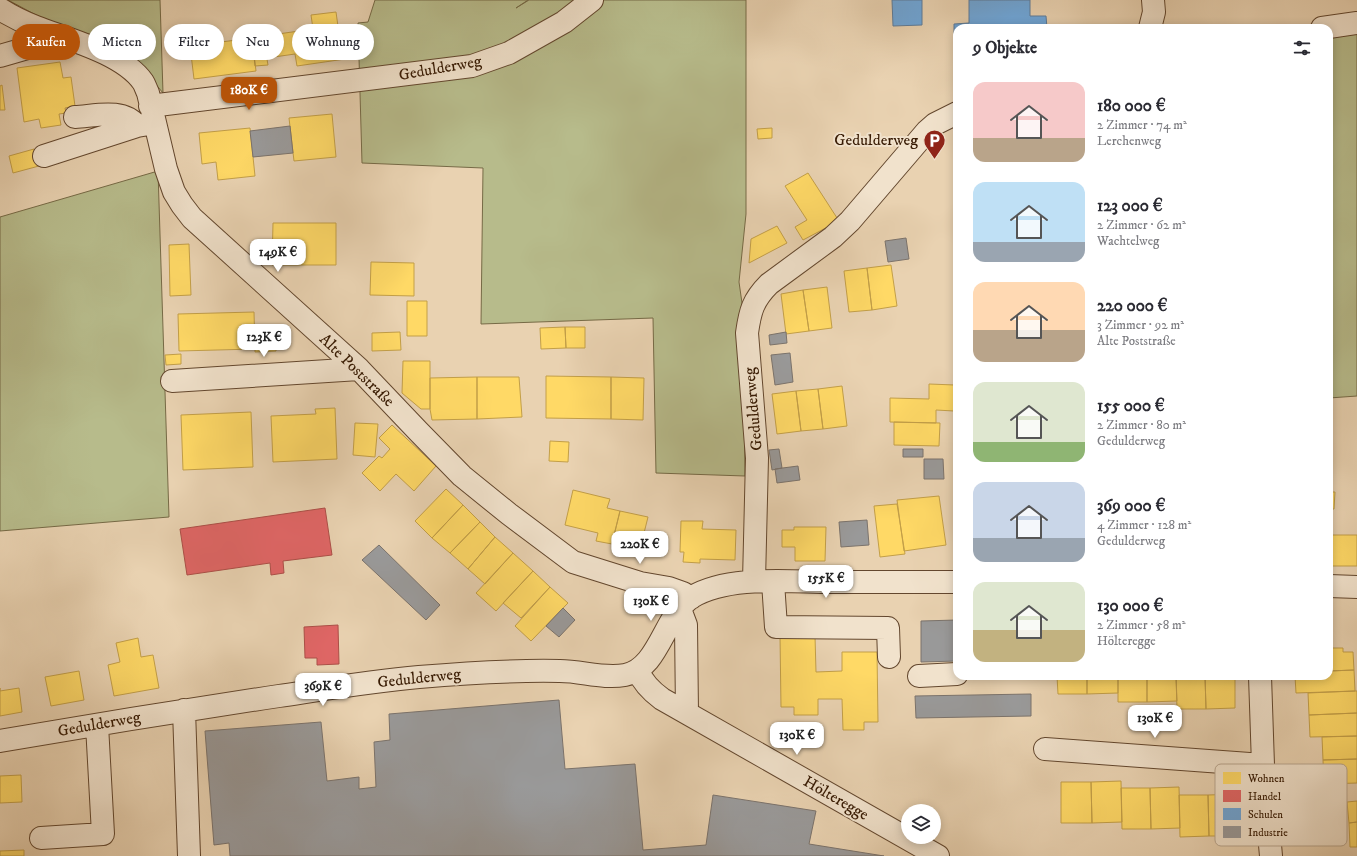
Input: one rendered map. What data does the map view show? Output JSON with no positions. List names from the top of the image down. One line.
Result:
{"streets":{"street":["Gedulderweg","Alte Poststraße","Hölteregge"]},"crossings":[["Gedulderweg","Alte Poststraße"],["Gedulderweg","Hölteregge"]],"places":{"parking":["Gedulderweg"]},"legend":["Wohnen","Handel","Schulen","Industrie"],"page":{"chip":["Kaufen","Mieten","Filter","Neu","Wohnung"],"heading":"9 Objekte","list":[{"name":"180 000 €","note":"2 Zimmer · 74 m² · Lerchenweg"},{"name":"123 000 €","note":"2 Zimmer · 62 m² · Wachtelweg"},{"name":"220 000 €","note":"3 Zimmer · 92 m² · Alte Poststraße"},{"name":"155 000 €","note":"2 Zimmer · 80 m² · Gedulderweg"},{"name":"369 000 €","note":"4 Zimmer · 128 m² · Gedulderweg"},{"name":"130 000 €","note":"2 Zimmer · 58 m² · Hölteregge"}],"price":["180K €","149K €","123K €","220K €","155K €","130K €","369K €","130K €","130K €"]}}
